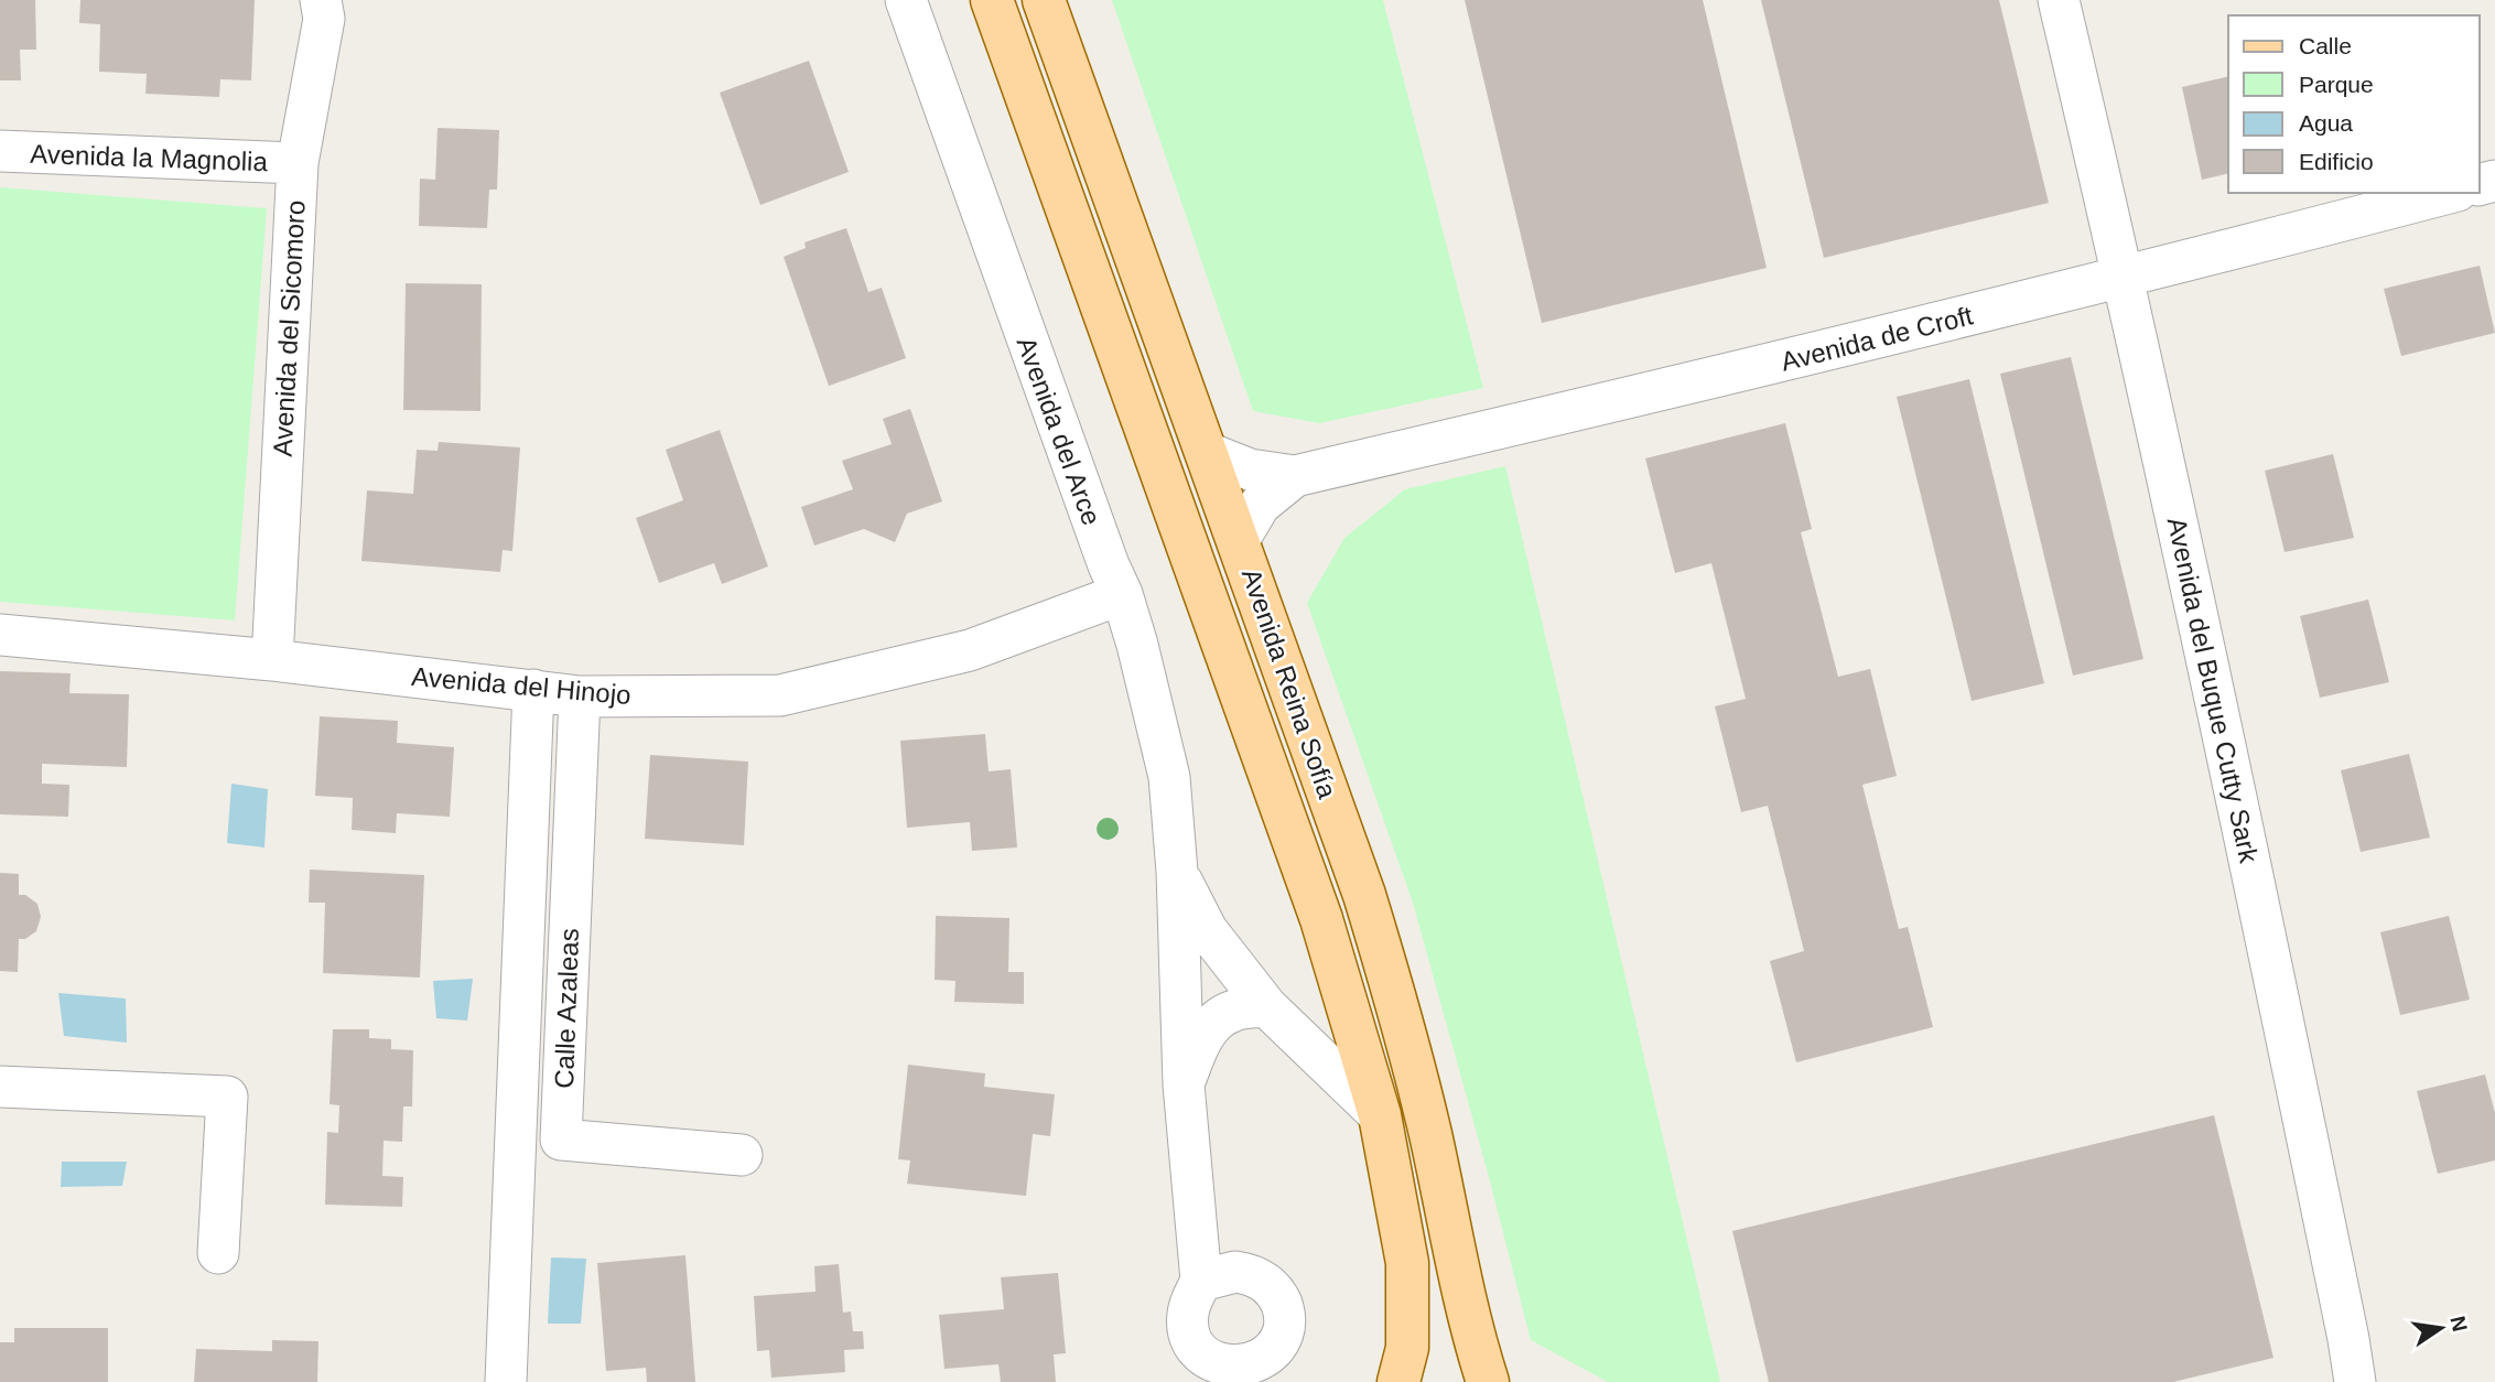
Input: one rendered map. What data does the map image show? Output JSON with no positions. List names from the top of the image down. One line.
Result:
{"streets":{"main road":["Avenida Reina Sofía"],"street":["Avenida la Magnolia","Avenida del Sicomoro","Avenida de Croft","Avenida del Arce","Avenida del Hinojo","Avenida del Buque Cutty Sark","Calle Azaleas"]},"crossings":[["Avenida la Magnolia","Avenida del Sicomoro"],["Avenida del Sicomoro","Avenida del Hinojo"],["Avenida de Croft","Avenida Reina Sofía"],["Avenida de Croft","Avenida del Buque Cutty Sark"],["Avenida del Arce","Avenida Reina Sofía"],["Avenida del Arce","Avenida del Hinojo"],["Avenida del Hinojo","Calle Azaleas"]],"legend":["Calle","Parque","Agua","Edificio"],"north":"right"}
